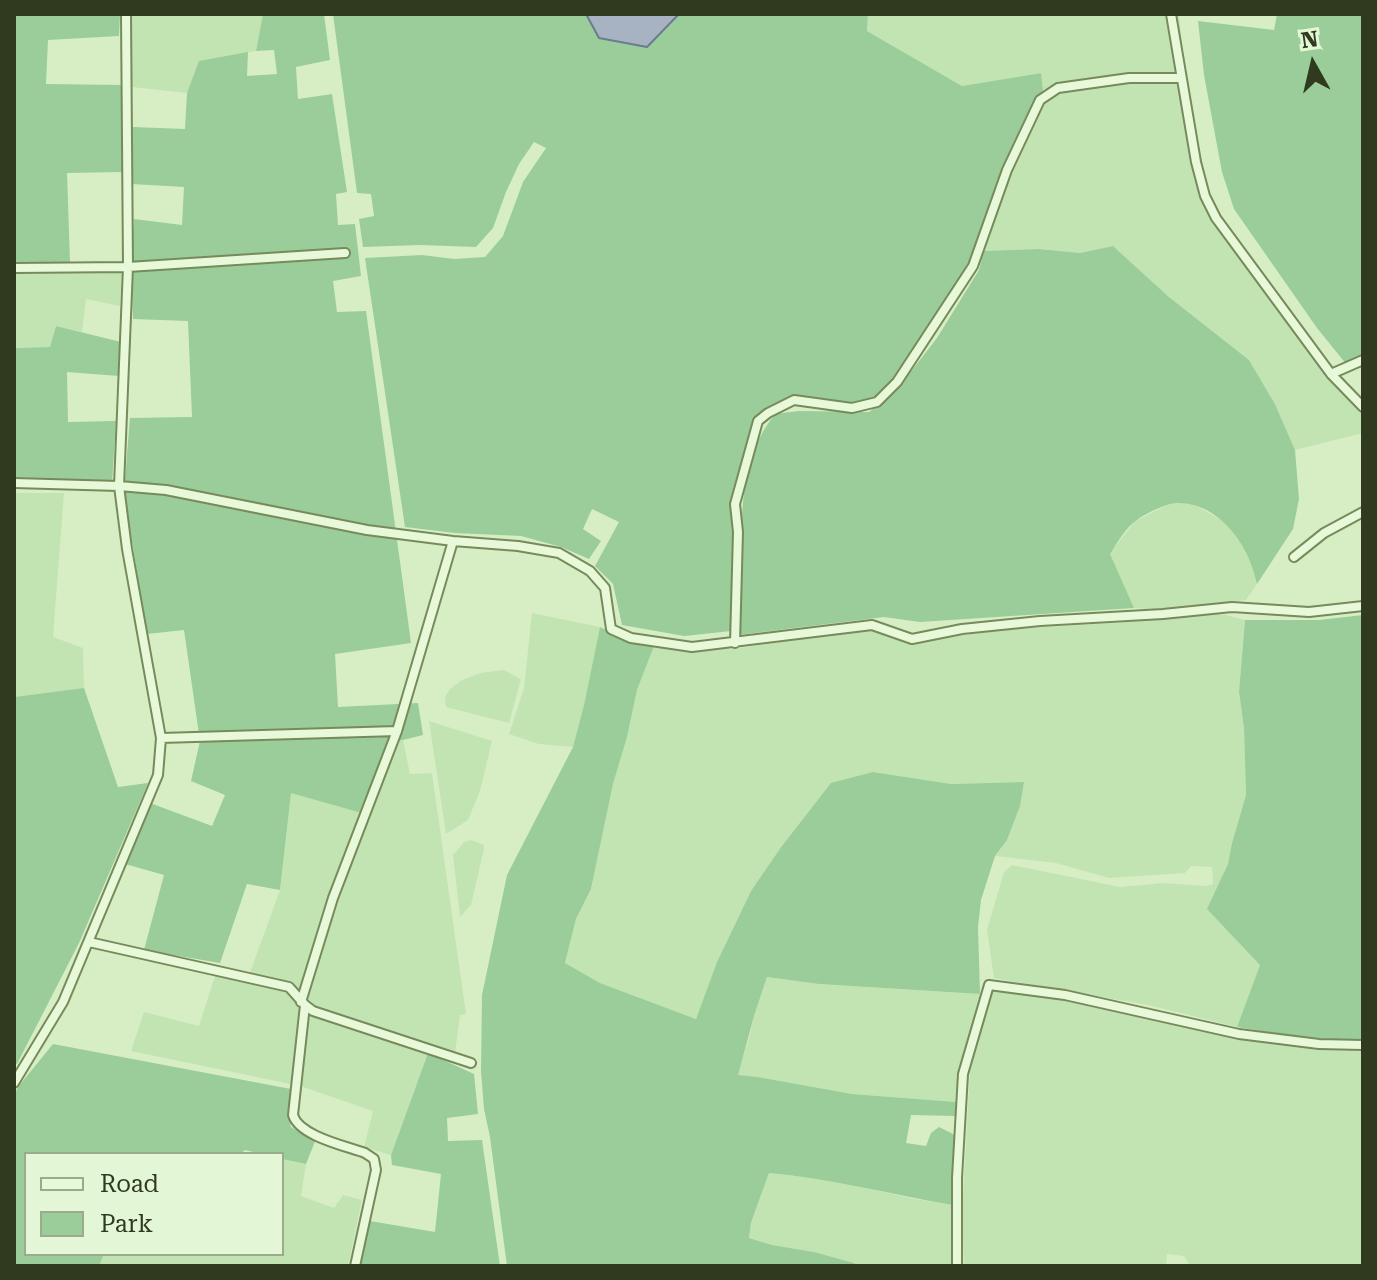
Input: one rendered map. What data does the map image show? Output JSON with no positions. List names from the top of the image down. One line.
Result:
{"legend":["Road","Park"],"north":"top"}
